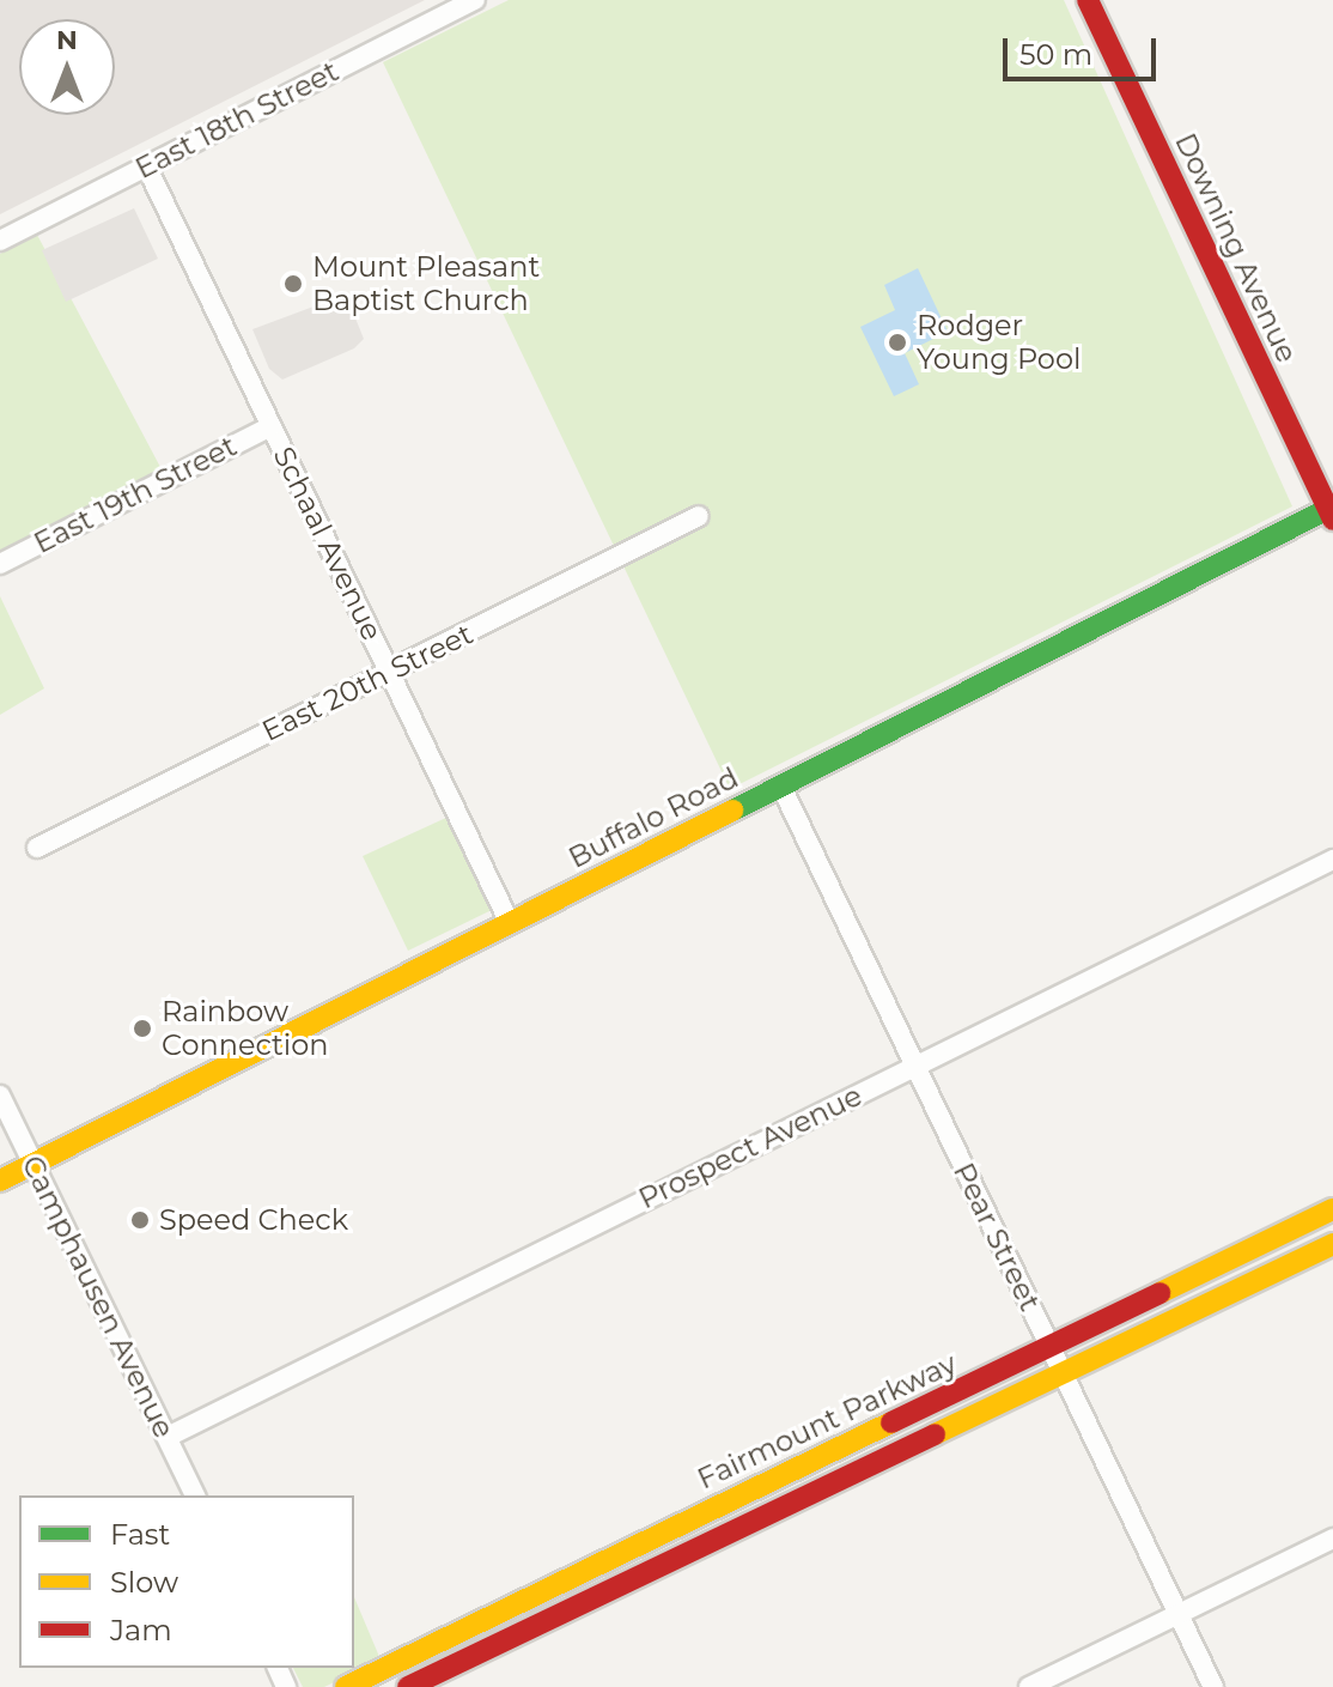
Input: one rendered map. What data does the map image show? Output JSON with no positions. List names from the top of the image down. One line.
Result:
{"streets":{"street":["East 18th Street","Downing Avenue","East 19th Street","Schaal Avenue","East 20th Street","Buffalo Road","Prospect Avenue","Pear Street","Camphausen Avenue","Fairmount Parkway"]},"crossings":[["East 18th Street","Schaal Avenue"],["Downing Avenue","Buffalo Road"],["East 19th Street","Schaal Avenue"],["Schaal Avenue","East 20th Street"],["Schaal Avenue","Buffalo Road"],["Buffalo Road","Pear Street"],["Buffalo Road","Camphausen Avenue"],["Prospect Avenue","Pear Street"],["Prospect Avenue","Camphausen Avenue"],["Pear Street","Fairmount Parkway"]],"places":["Mount Pleasant Baptist Church","Rodger Young Pool","Rainbow Connection","Speed Check"],"legend":["Fast","Slow","Jam"],"scale_bar":"50 m","north":"top"}
